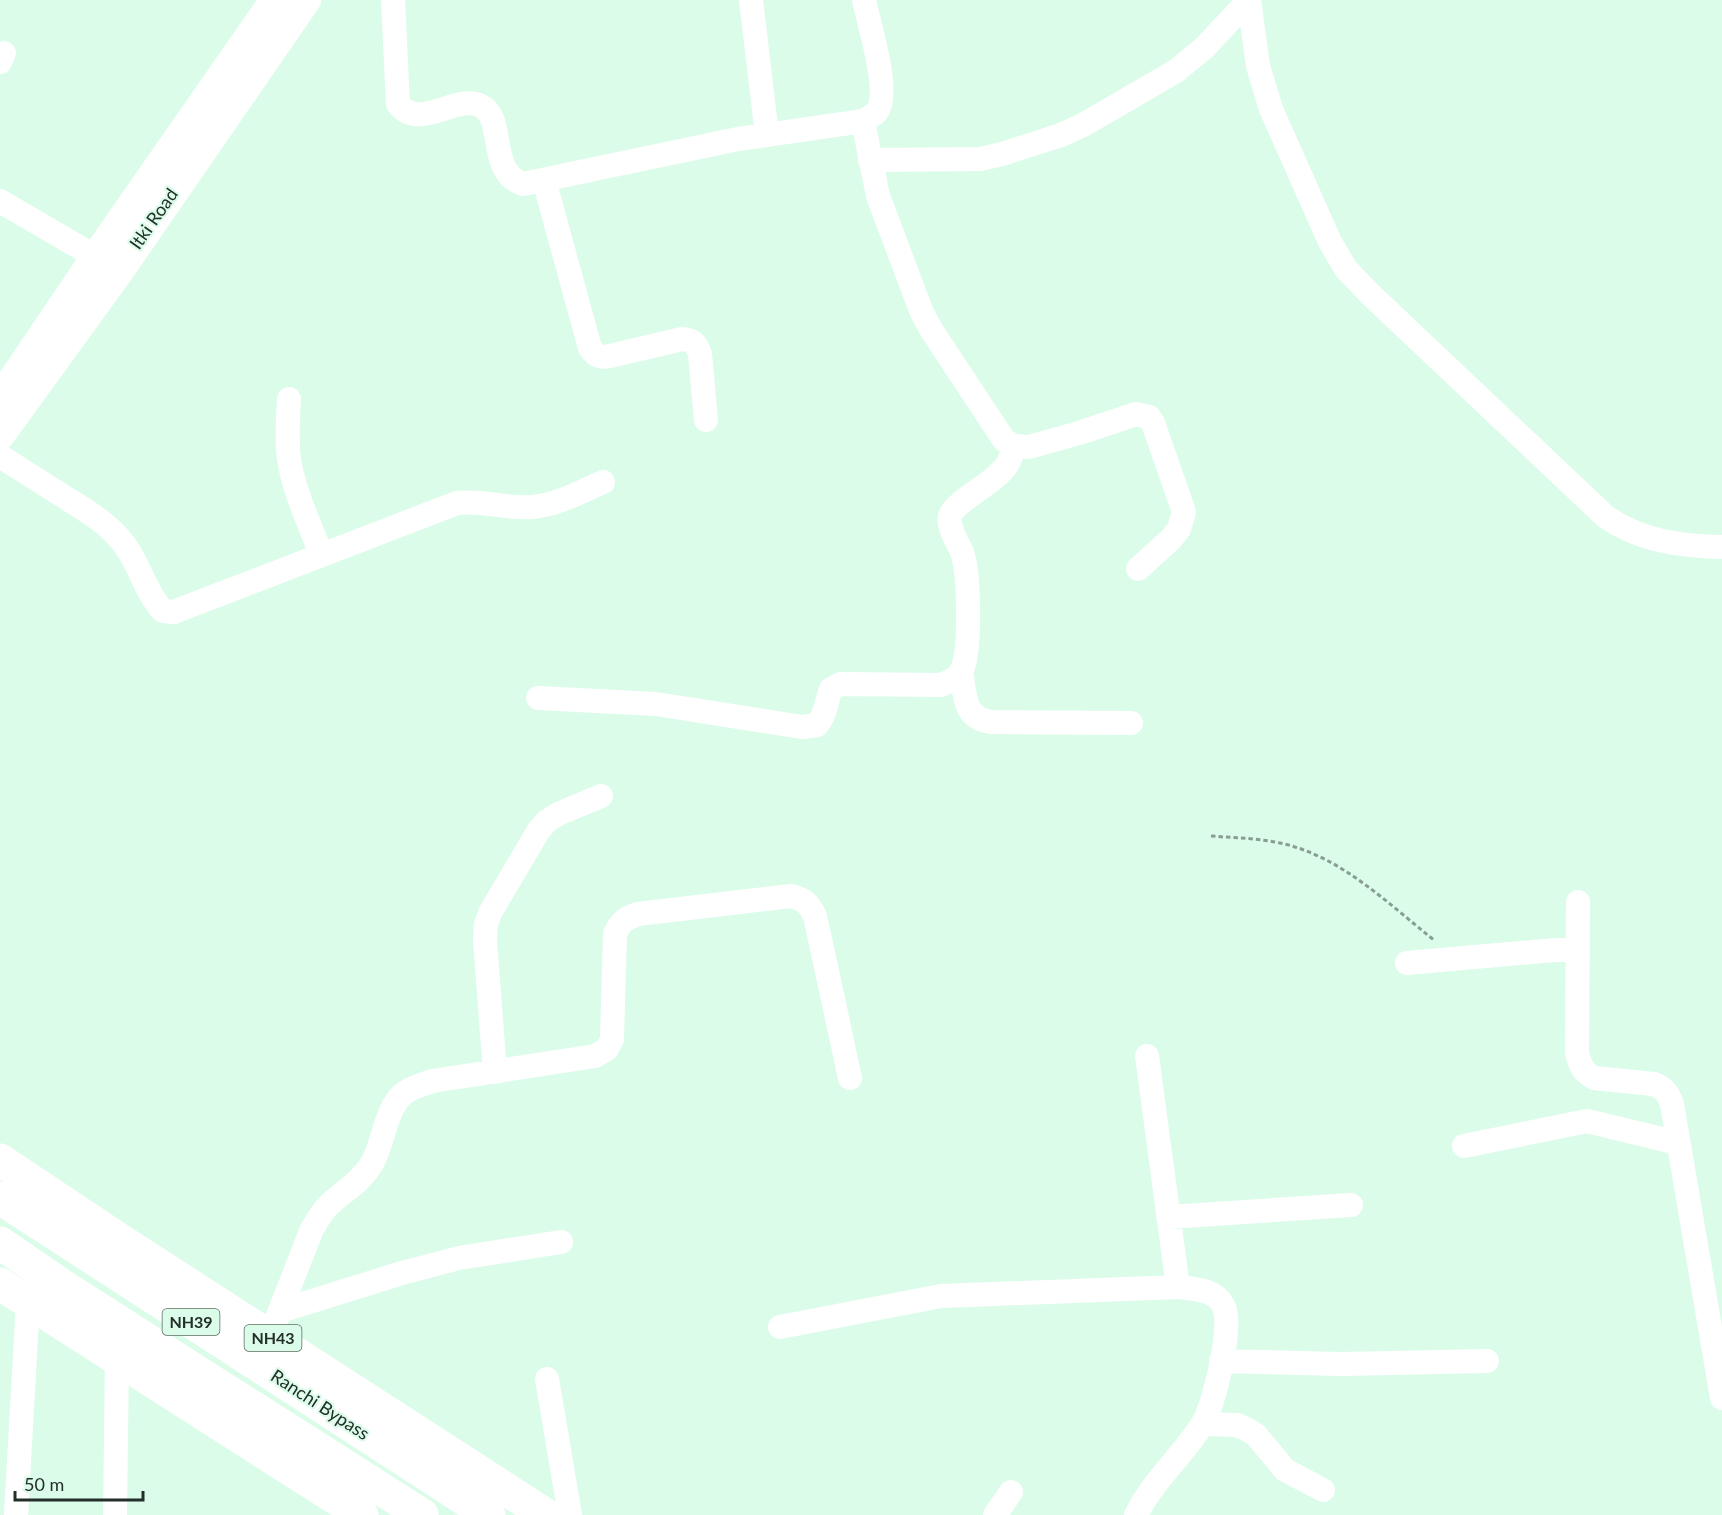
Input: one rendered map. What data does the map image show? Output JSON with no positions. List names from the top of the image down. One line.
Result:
{"streets":{"highway":["NH39","NH43","Ranchi Bypass"],"main road":["Itki Road"]},"scale_bar":"50 m"}
